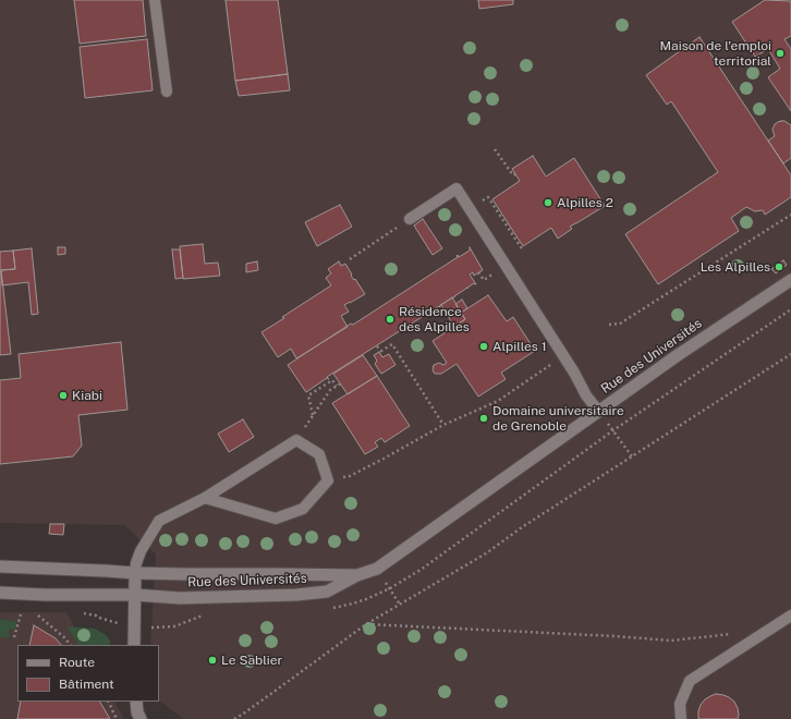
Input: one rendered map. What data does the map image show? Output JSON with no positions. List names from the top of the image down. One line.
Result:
{"streets":{"street":["Rue des Universités"]},"places":["Maison de l'emploi territorial","Alpilles 2","Les Alpilles","Résidence des Alpilles","Alpilles 1","Kiabi","Domaine universitaire de Grenoble","Le Sablier"],"legend":["Route","Bâtiment"]}
